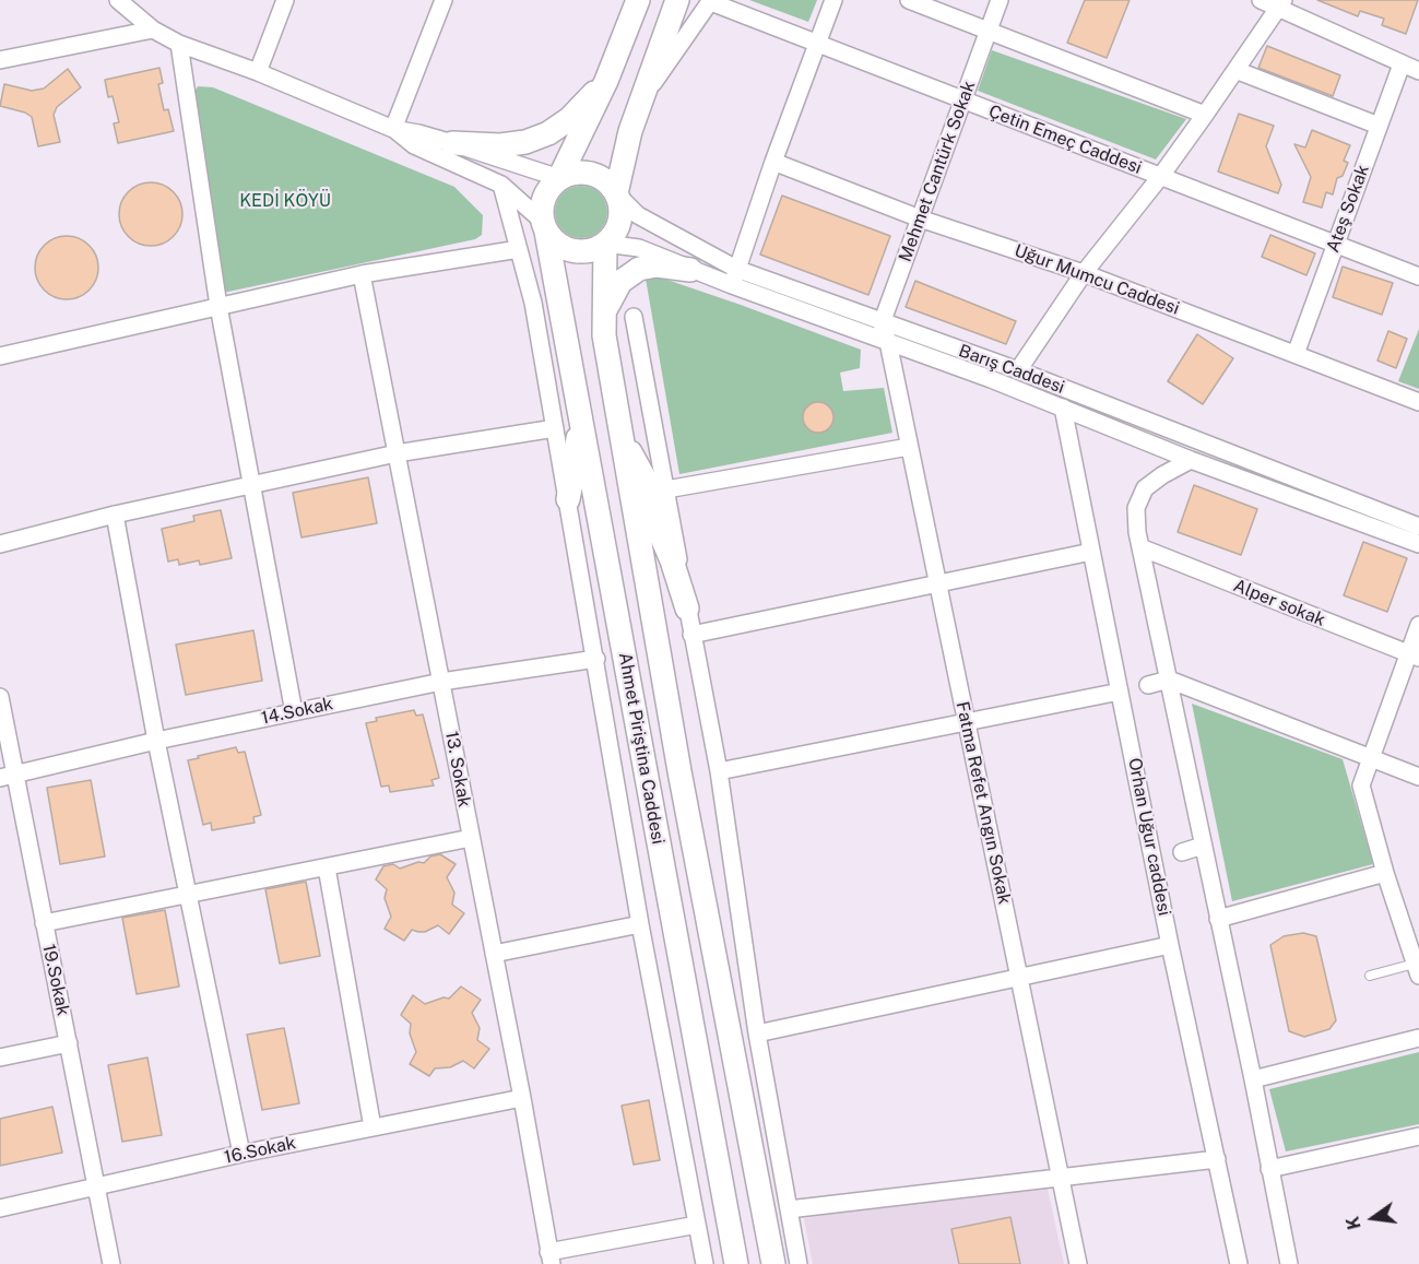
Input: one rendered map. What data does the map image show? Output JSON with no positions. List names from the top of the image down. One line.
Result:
{"streets":{"street":["Çetin Emeç Caddesi","Mehmet Cantürk Sokak","Ateş Sokak","Uğur Mumcu Caddesi","Barış Caddesi","Alper sokak","14.Sokak","Ahmet Piriştina Caddesi","13. Sokak","Fatma Refet Angın Sokak","Orhan Uğur caddesi","19.Sokak","16.Sokak"]},"crossings":[["Çetin Emeç Caddesi","Mehmet Cantürk Sokak"],["Çetin Emeç Caddesi","Ateş Sokak"],["Mehmet Cantürk Sokak","Uğur Mumcu Caddesi"],["Mehmet Cantürk Sokak","Barış Caddesi"],["Ateş Sokak","Uğur Mumcu Caddesi"],["Barış Caddesi","Ahmet Piriştina Caddesi"],["Barış Caddesi","Fatma Refet Angın Sokak"],["Barış Caddesi","Orhan Uğur caddesi"],["14.Sokak","13. Sokak"],["14.Sokak","19.Sokak"],["13. Sokak","16.Sokak"],["19.Sokak","16.Sokak"]],"parks":["KEDİ KÖYÜ"],"north":"left"}
